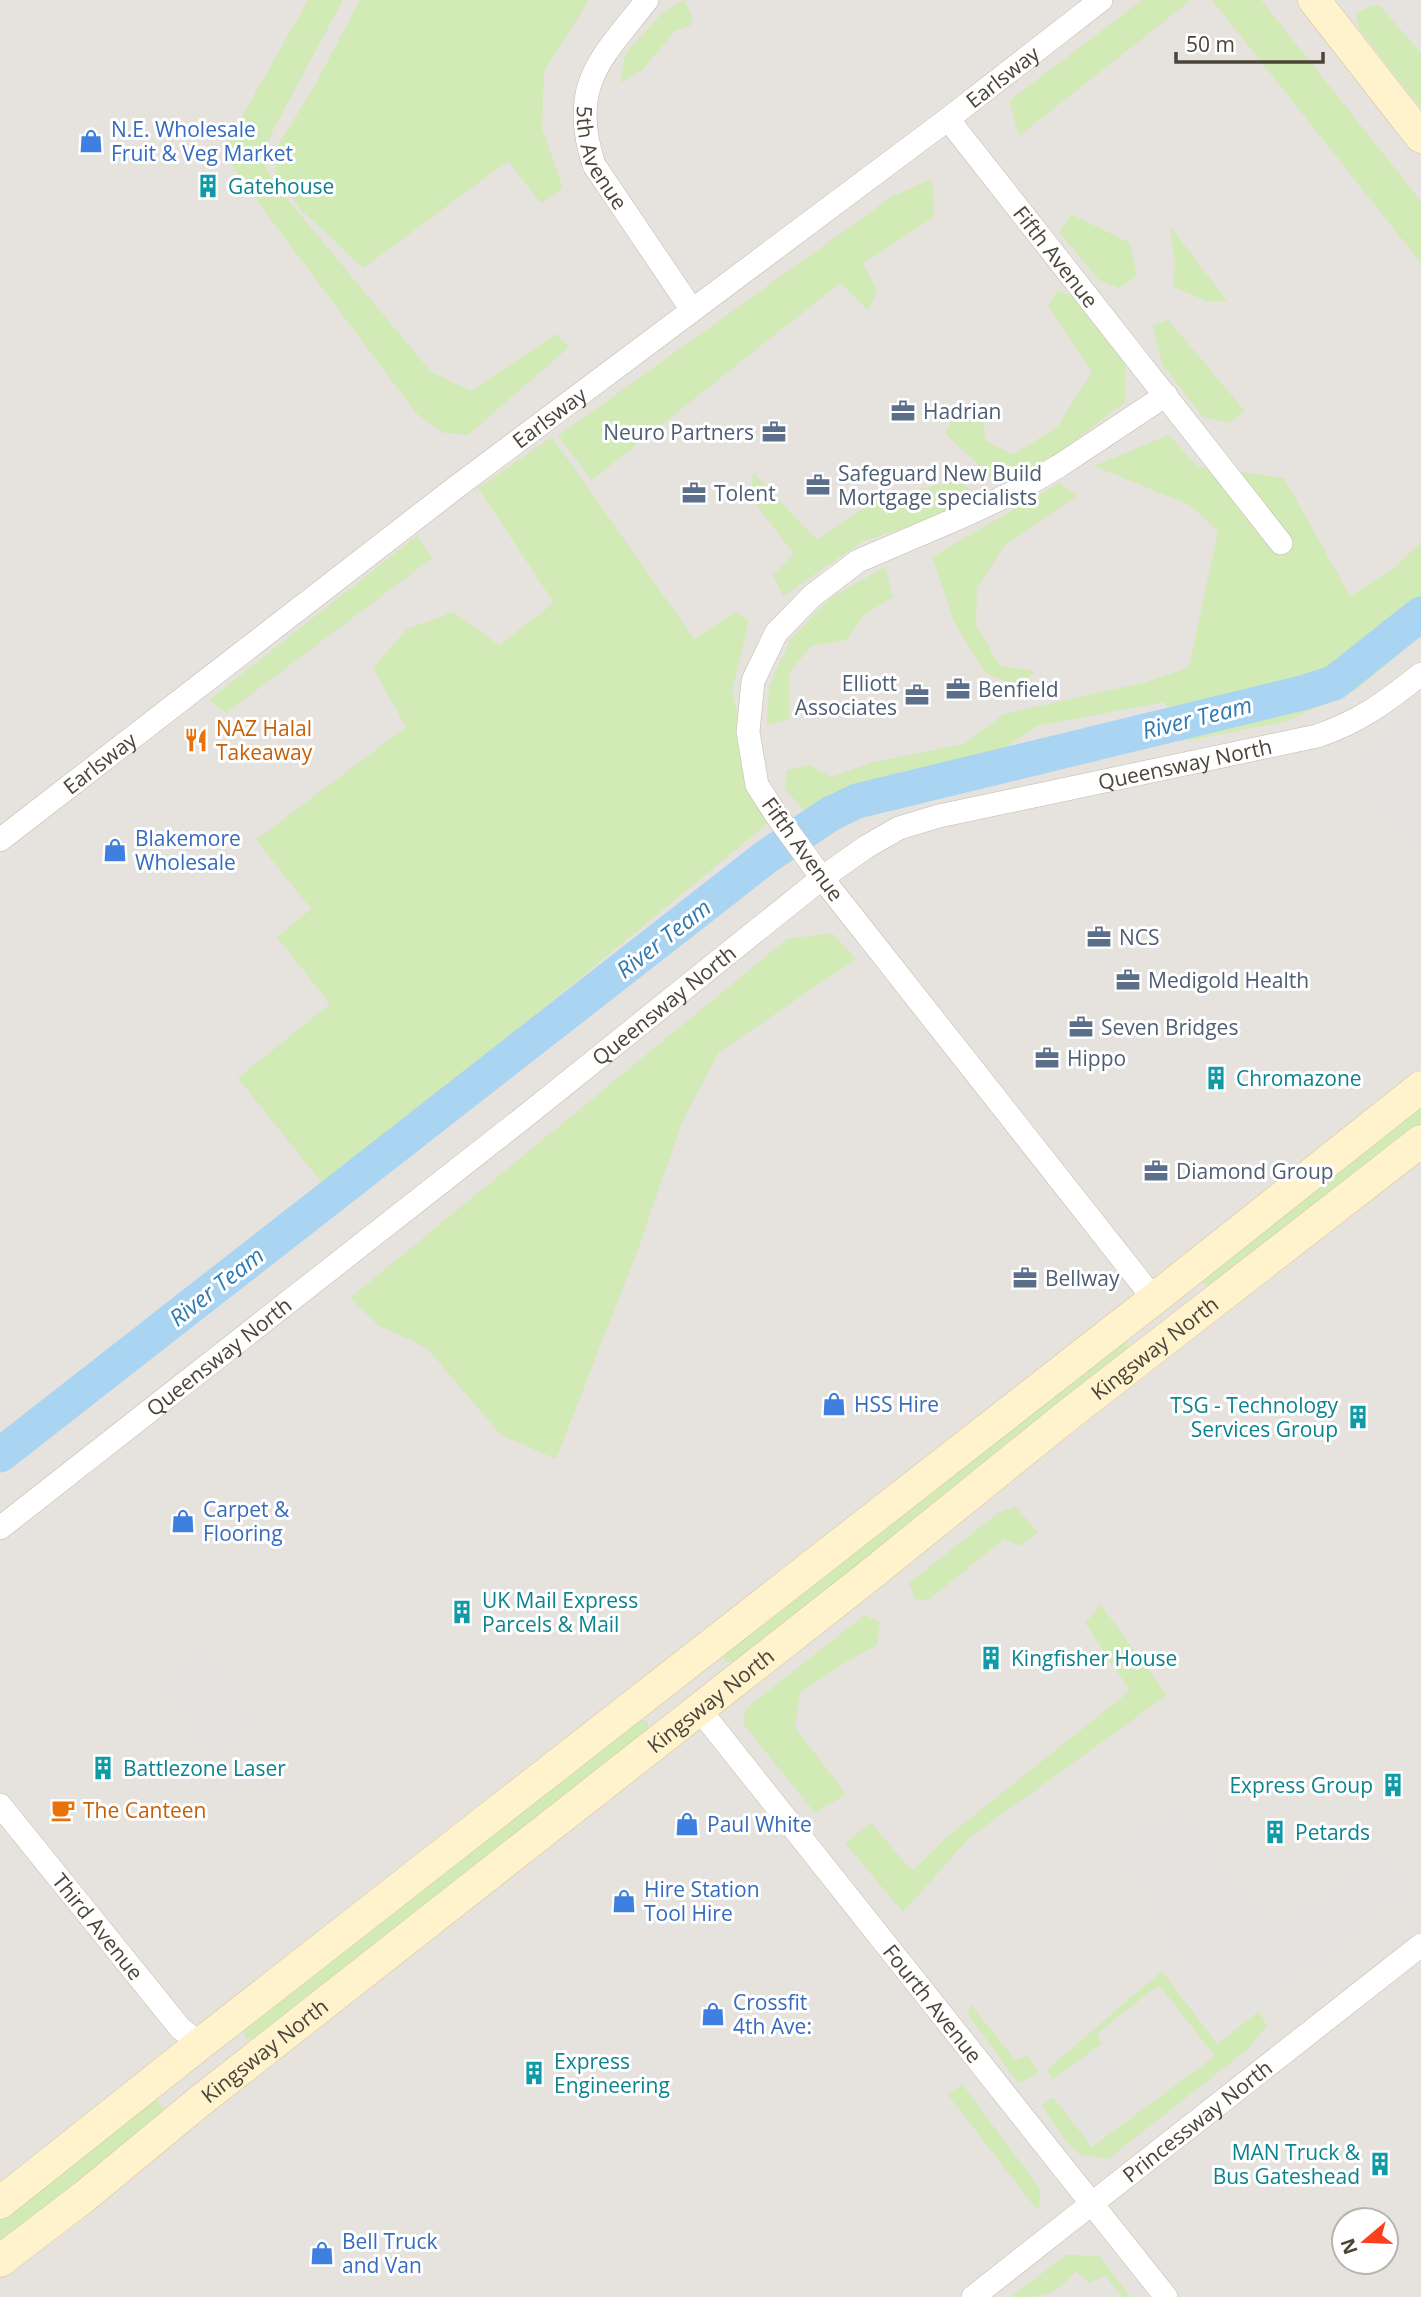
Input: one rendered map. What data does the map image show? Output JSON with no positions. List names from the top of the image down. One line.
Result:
{"streets":{"street":["Earlsway","5th Avenue","Fifth Avenue","Queensway North","Kingsway North","Third Avenue","Fourth Avenue","Princessway North"]},"crossings":[["Earlsway","5th Avenue"],["Earlsway","Fifth Avenue"],["Fifth Avenue","Queensway North"],["Fifth Avenue","Kingsway North"],["Kingsway North","Third Avenue"],["Kingsway North","Fourth Avenue"],["Fourth Avenue","Princessway North"]],"water":["River Team"],"places":{"shop":["N.E. Wholesale Fruit & Veg Market","Blakemore Wholesale","HSS Hire","Carpet & Flooring","Paul White","Hire Station Tool Hire","Crossfit 4th Ave:","Bell Truck and Van"],"building":["Gatehouse","Chromazone","TSG - Technology Services Group","UK Mail Express Parcels & Mail","Kingfisher House","Battlezone Laser","Express Group","Petards","Express Engineering","MAN Truck & Bus Gateshead"],"office":["Hadrian","Neuro Partners","Safeguard New Build Mortgage specialists","Tolent","Benfield","Elliott Associates","NCS","Medigold Health","Seven Bridges","Hippo","Diamond Group","Bellway"],"restaurant":["NAZ Halal Takeaway"],"cafe":["The Canteen"]},"scale_bar":"50 m","north":"left"}
